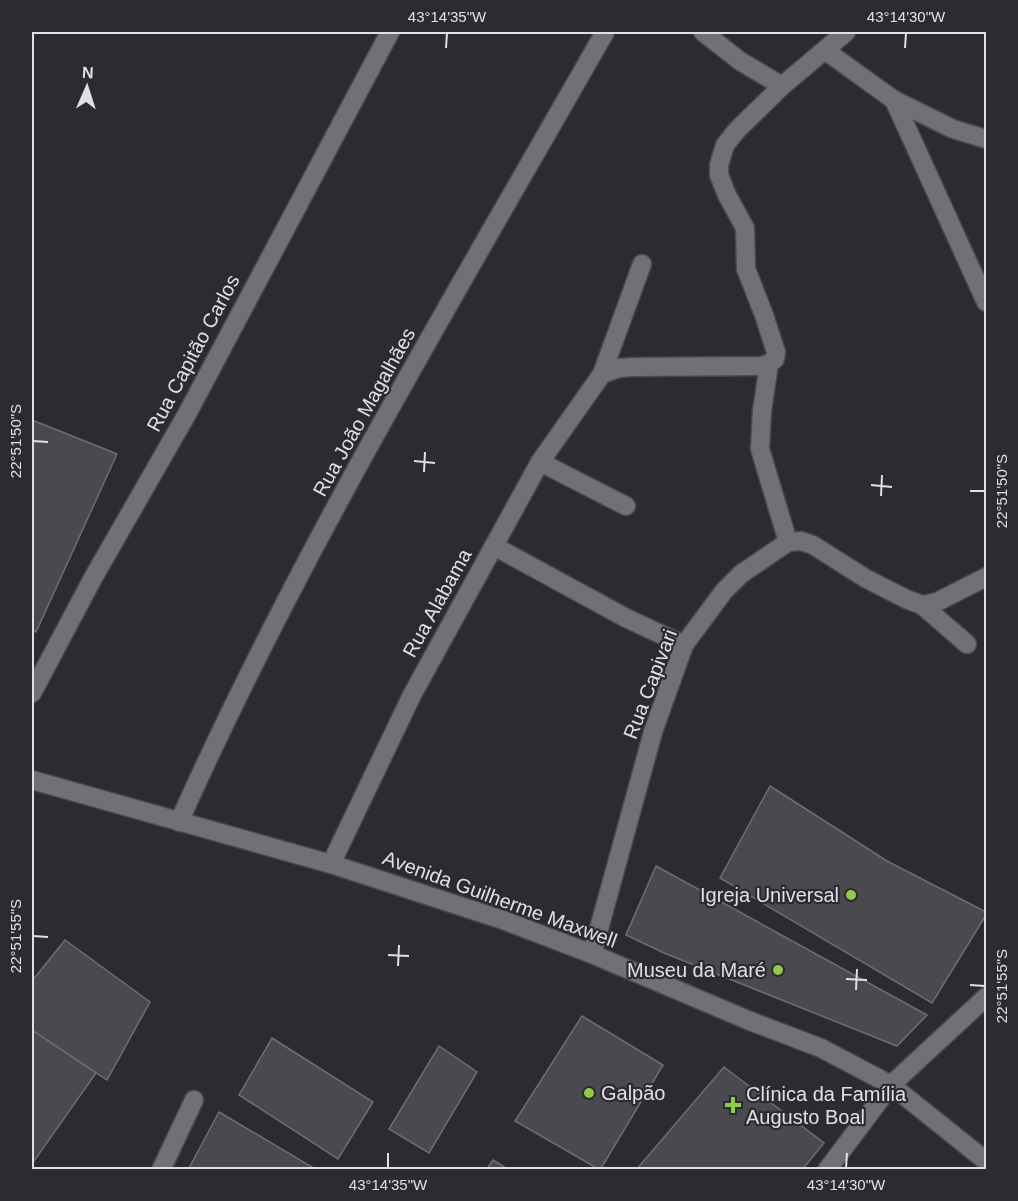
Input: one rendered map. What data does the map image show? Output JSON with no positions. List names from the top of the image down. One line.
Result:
{"streets":{"street":["Rua Capitão Carlos","Rua João Magalhães","Rua Alabama","Rua Capivari","Avenida Guilherme Maxwell"]},"crossings":[["Rua João Magalhães","Avenida Guilherme Maxwell"],["Rua Alabama","Avenida Guilherme Maxwell"],["Rua Capivari","Avenida Guilherme Maxwell"]],"places":{"other":["Igreja Universal","Museu da Maré","Galpão"],"health":["Clínica da Família Augusto Boal"]},"north":"top","coordinates":["43°14'35\"W","43°14'30\"W","22°51'50\"S","22°51'55\"S"]}
